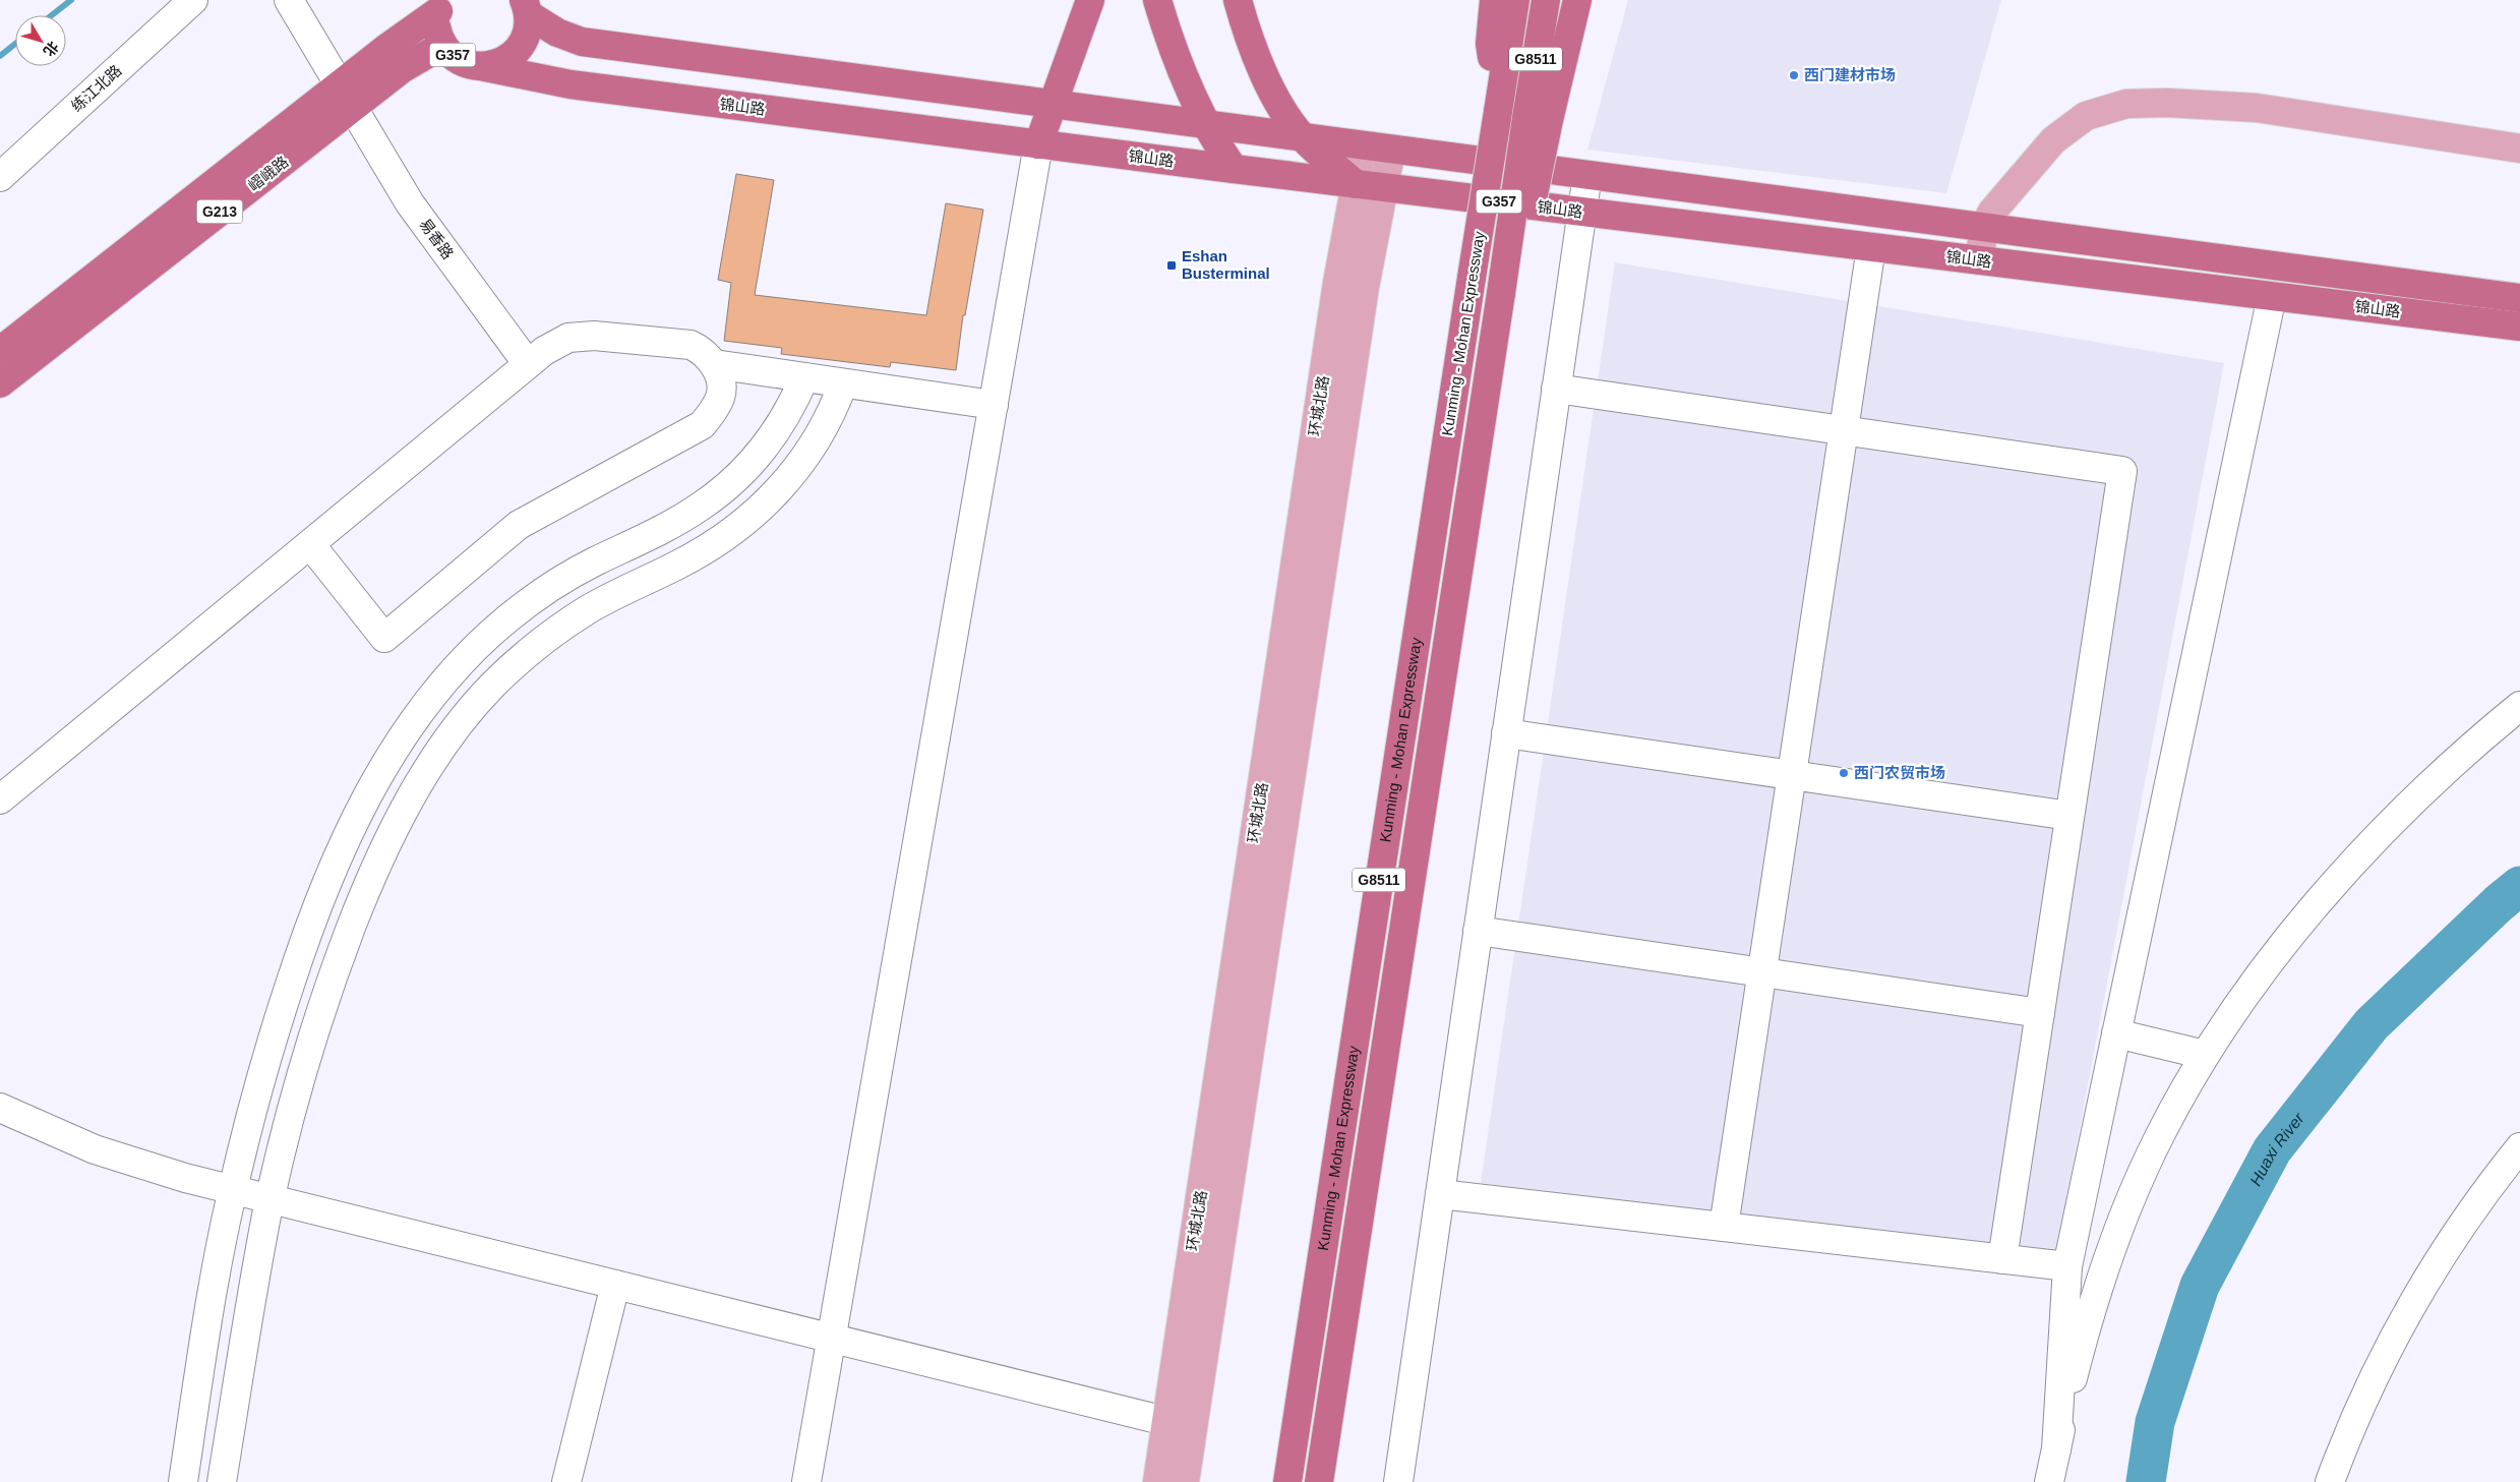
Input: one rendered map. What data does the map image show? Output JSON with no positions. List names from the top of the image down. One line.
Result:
{"streets":{"highway":["G357","G8511","锦山路","嶍峨路","G213","Kunming - Mohan Expressway"],"main road":["环城北路"],"street":["练江北路","易香路"]},"crossings":[["G357","锦山路"],["G357","嶍峨路"],["锦山路","环城北路"],["嶍峨路","易香路"]],"water":["Huaxi River"],"places":{"other":["西门建材市场","西门农贸市场"],"transit":["Eshan Busterminal"]},"north":"bottom right"}
